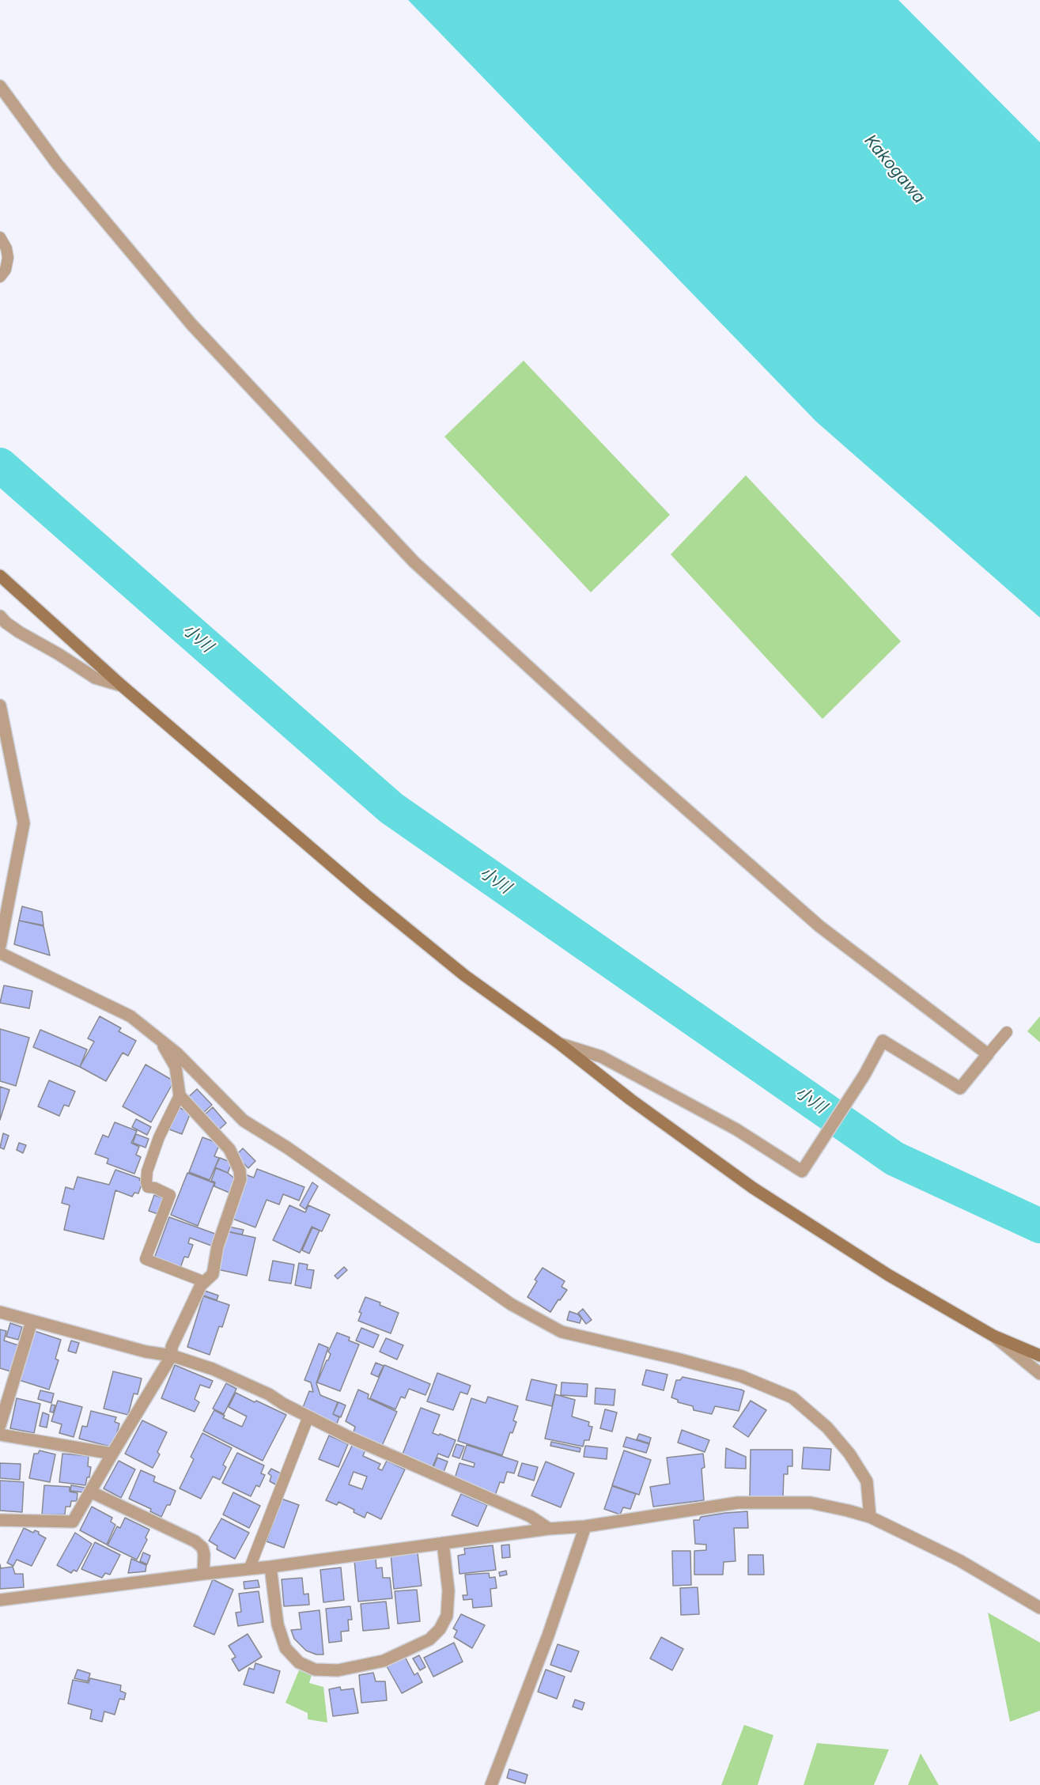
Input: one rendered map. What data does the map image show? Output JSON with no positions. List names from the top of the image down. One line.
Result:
{"water":["Kakogawa","小川"]}
